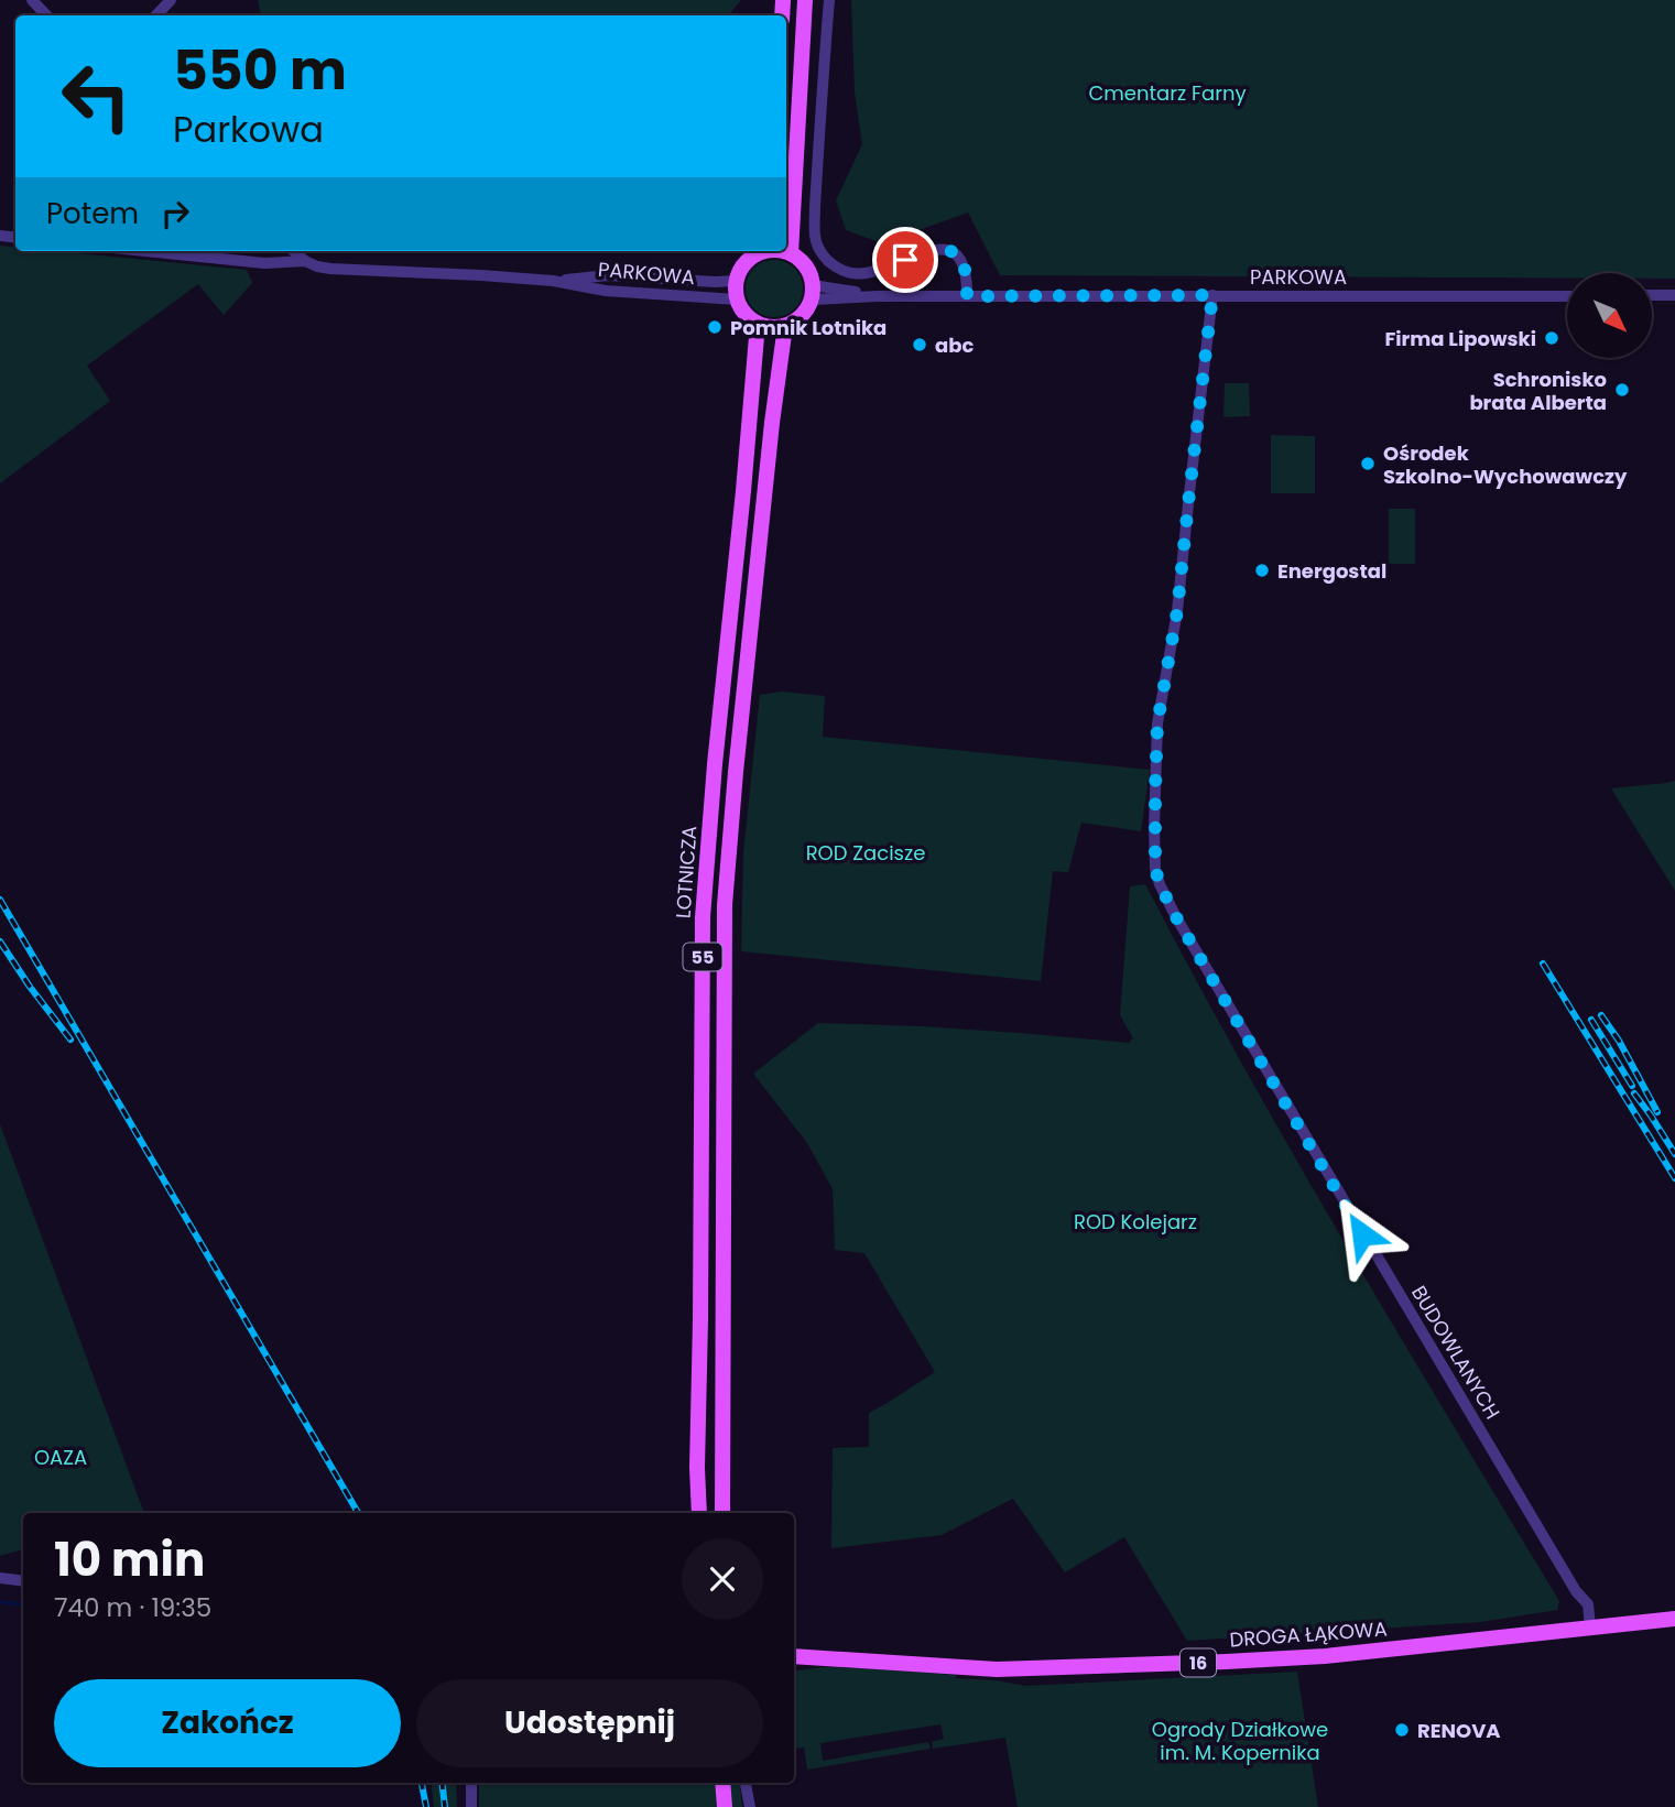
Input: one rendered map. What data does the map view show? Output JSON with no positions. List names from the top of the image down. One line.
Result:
{"streets":{"main road":["LOTNICZA","55","DROGA ŁĄKOWA","16"],"street":["PARKOWA","BUDOWLANYCH"]},"crossings":[["PARKOWA","BUDOWLANYCH"],["BUDOWLANYCH","DROGA ŁĄKOWA"]],"parks":["Cmentarz Farny","ROD Zacisze","ROD Kolejarz","OAZA","Ogrody Działkowe im. M. Kopernika"],"places":["Pomnik Lotnika","Firma Lipowski","abc","Schronisko brata Alberta","Ośrodek Szkolno-Wychowawczy","Energostal","RENOVA"],"north":"bottom right","page":{"turn":["550 m","Parkowa"],"then":"Potem","heading":["10 min","740 m · 19:35"],"buttons":["Zakończ","Udostępnij"]}}
